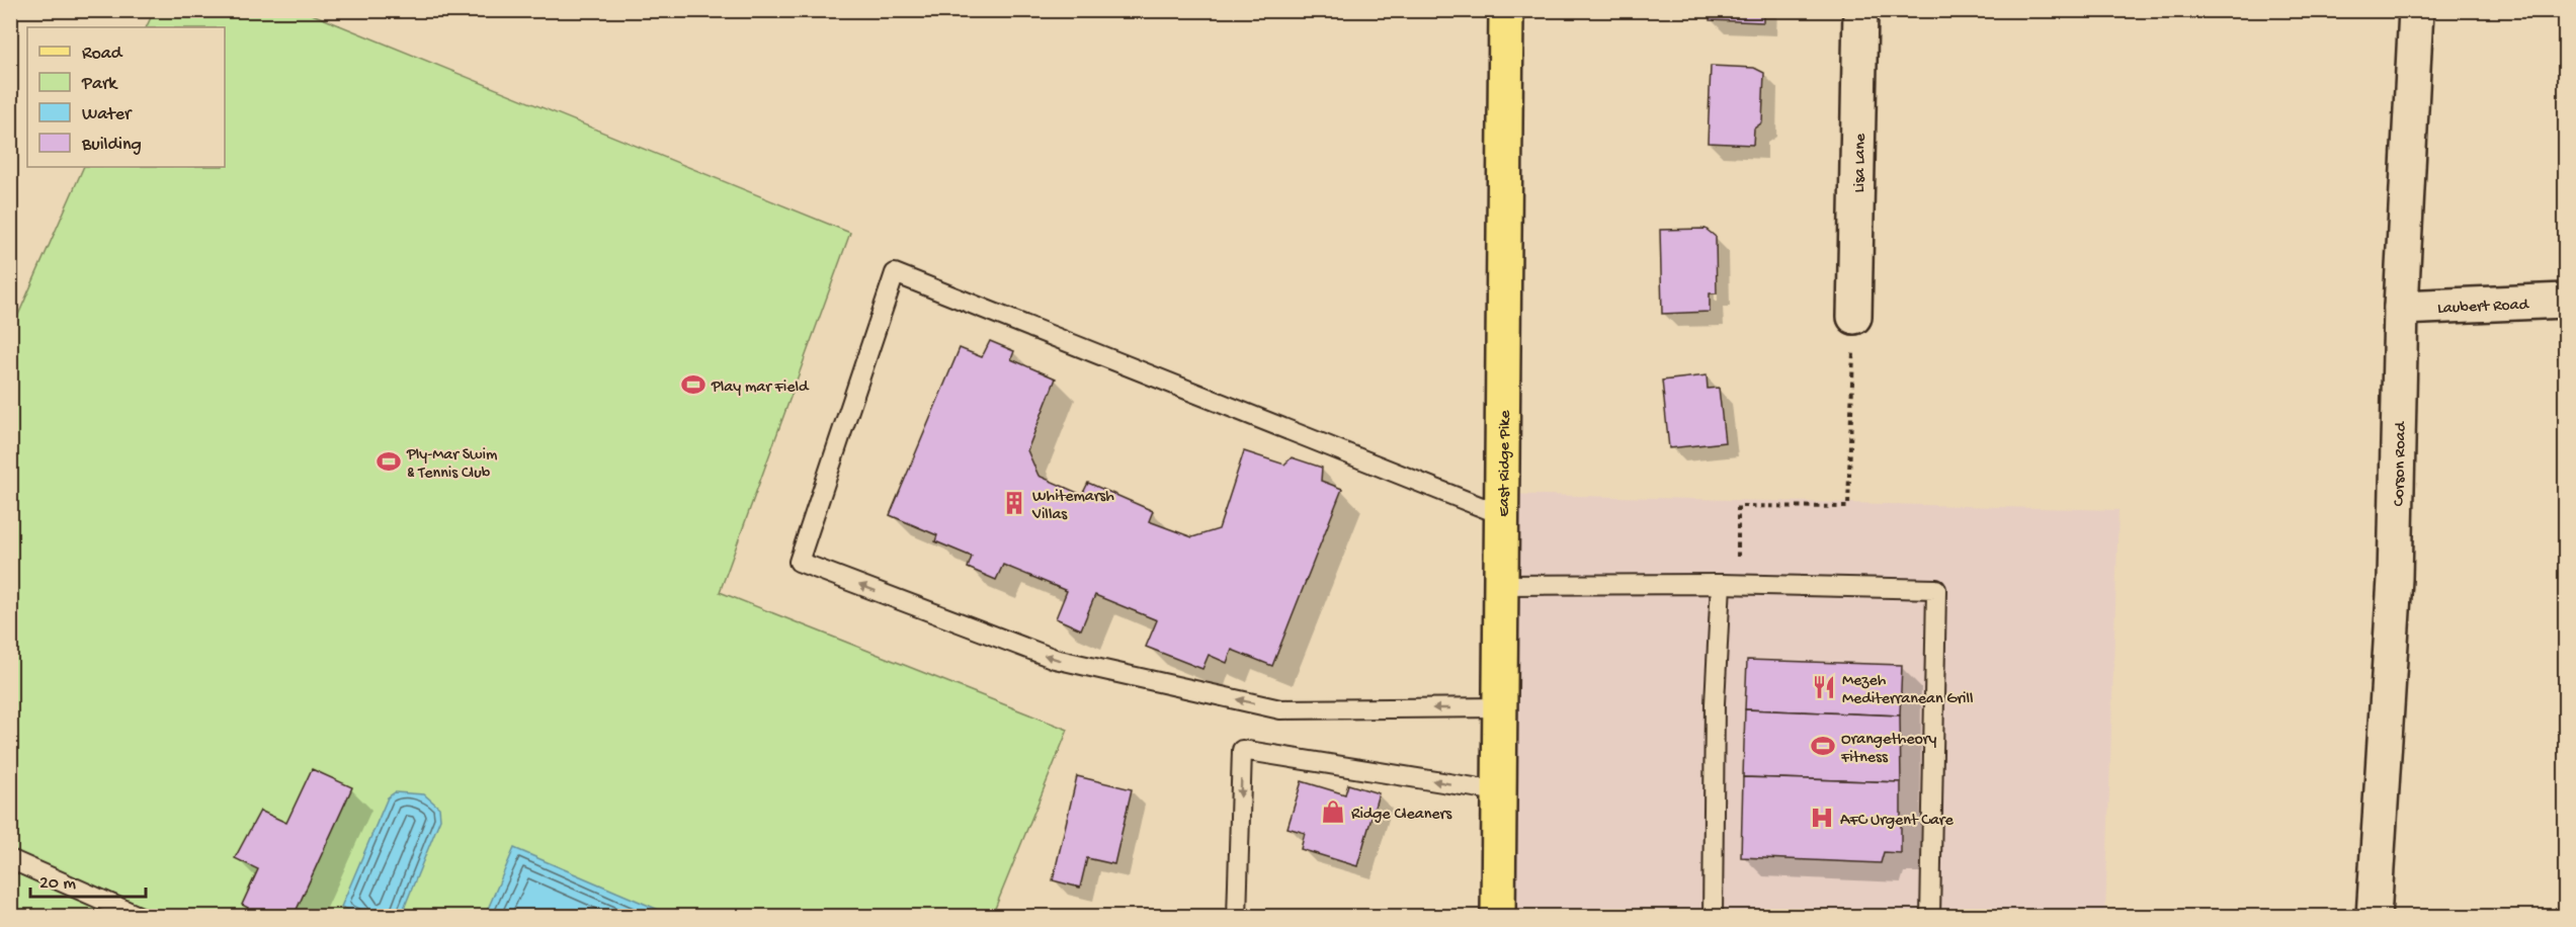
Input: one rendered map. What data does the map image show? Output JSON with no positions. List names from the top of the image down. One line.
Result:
{"streets":{"main road":["East Ridge Pike"],"street":["Lisa Lane","Laubert Road","Corson Road"]},"crossings":[["Laubert Road","Corson Road"]],"places":{"sports":["Play mar Field","Ply-Mar Swim & Tennis Club","Orangetheory Fitness"],"building":["Whitemarsh Villas"],"restaurant":["Mezeh Mediterranean Grill"],"shop":["Ridge Cleaners"],"hospital":["AFC Urgent Care"]},"legend":["Road","Park","Water","Building"],"scale_bar":"20 m"}
